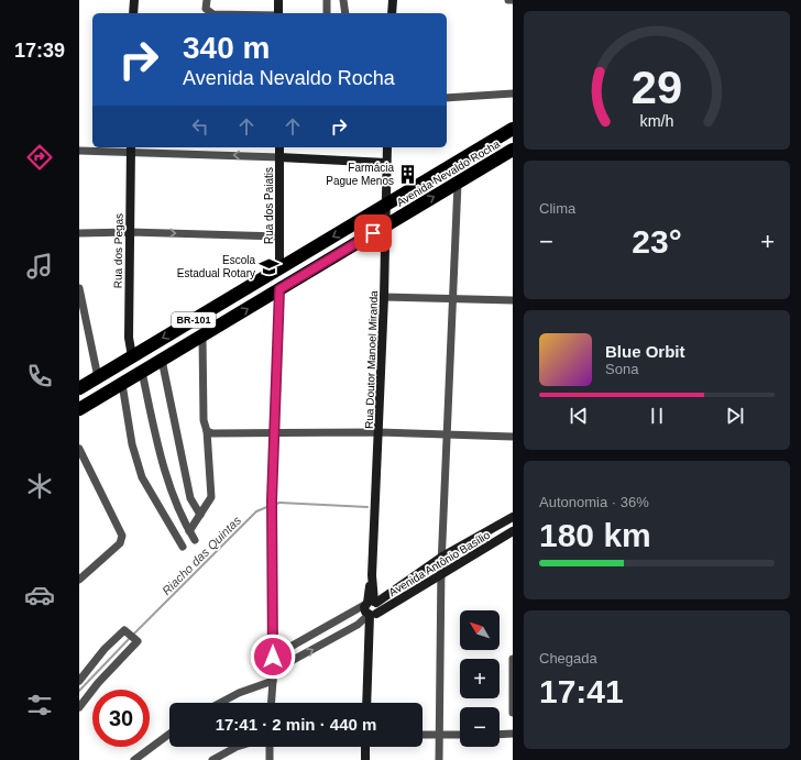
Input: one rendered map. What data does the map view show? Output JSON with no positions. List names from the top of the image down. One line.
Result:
{"streets":{"highway":["Avenida Nevaldo Rocha","BR-101"],"main road":["Rua dos Paiatis","Rua dos Pegas","Rua Doutor Manoel Miranda","Avenida Antônio Basílio"]},"crossings":[["Avenida Nevaldo Rocha","Rua dos Paiatis"],["Avenida Nevaldo Rocha","Rua dos Pegas"],["Avenida Nevaldo Rocha","Rua Doutor Manoel Miranda"],["Rua Doutor Manoel Miranda","Avenida Antônio Basílio"]],"water":["Riacho das Quintas"],"places":{"building":["Farmácia Pague Menos"],"school or university":["Escola Estadual Rotary"]},"north":"top left","page":{"tabs":"17:39","turn":["340 m","Avenida Nevaldo Rocha"],"tile":["Clima",["Autonomia · 36%","180 km"],["Chegada","17:41"]],"heat":["−","23°","+"],"song":["Blue Orbit","Sona"],"map_buttons":["+","−"],"limit":"30","trip":"17:41 · 2 min · 440 m","gauge":["29","km/h"]}}
